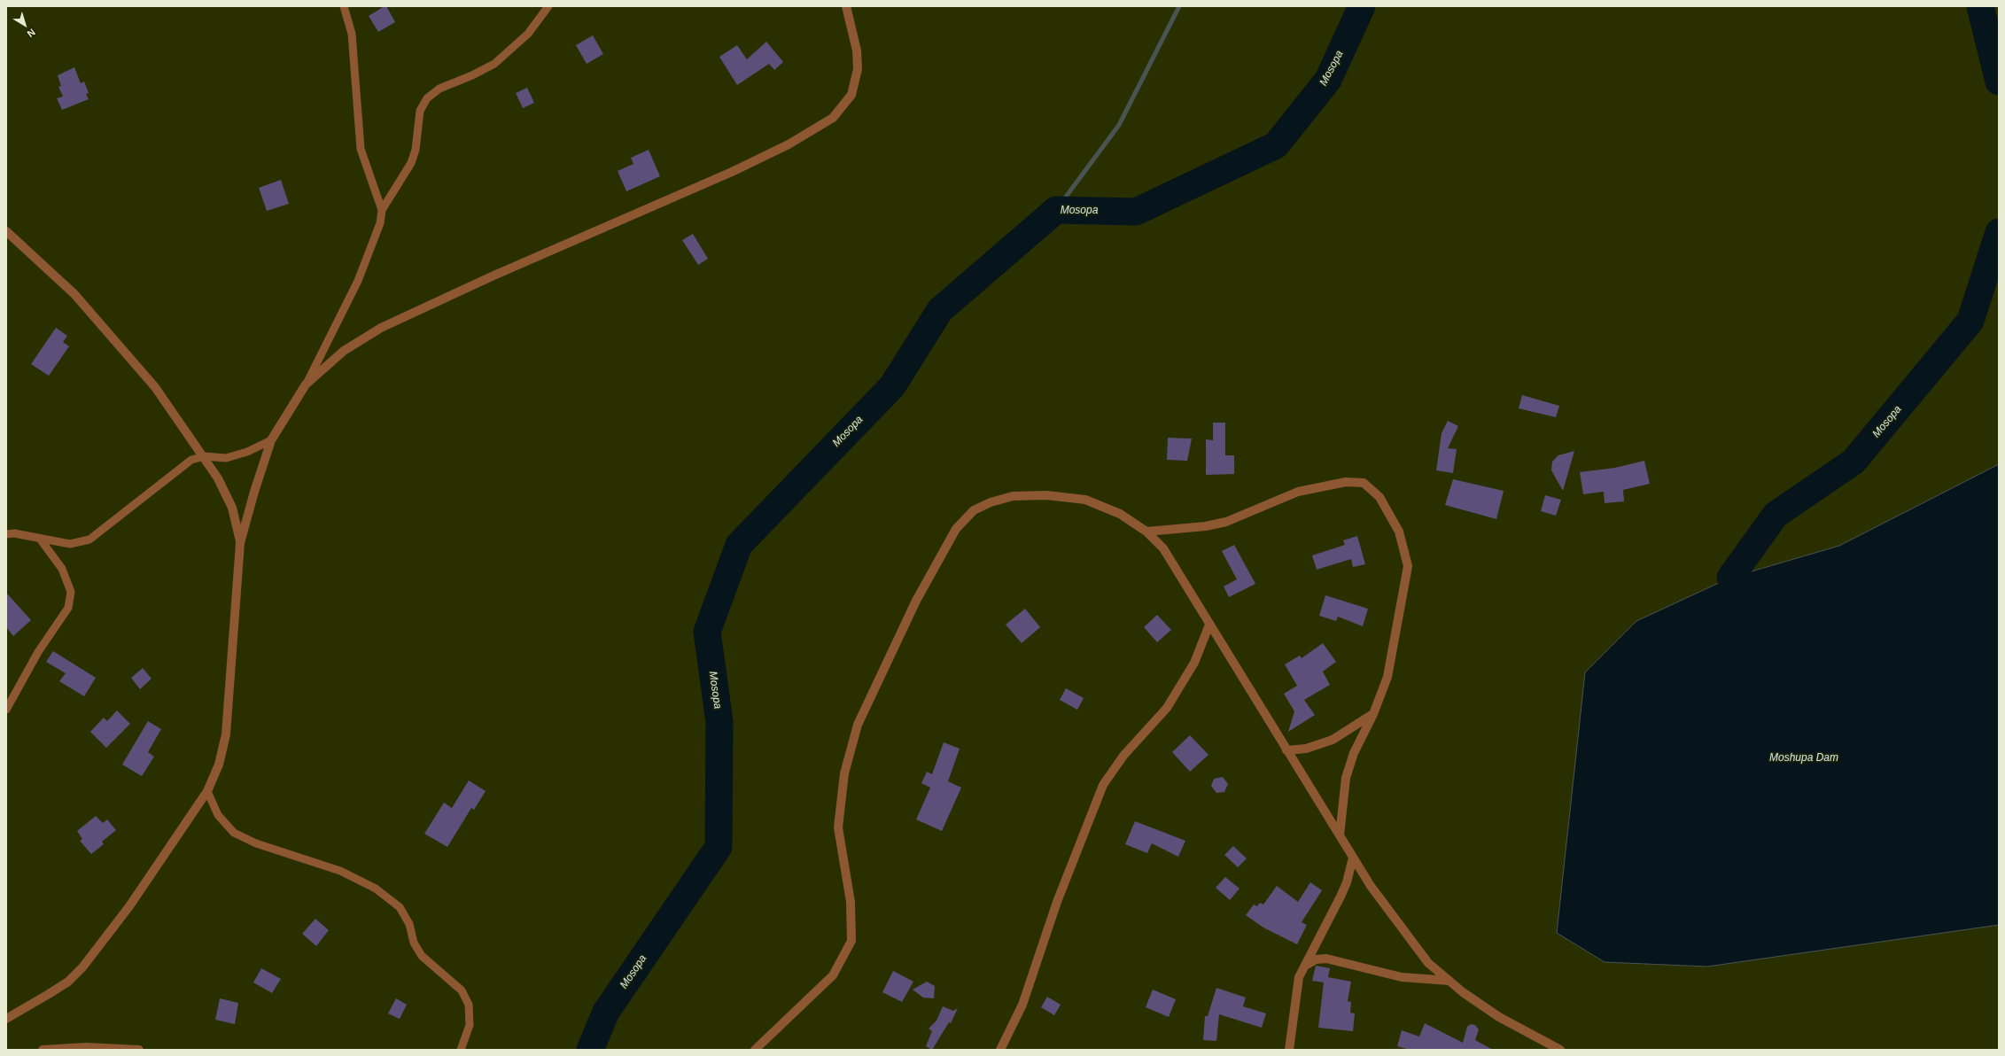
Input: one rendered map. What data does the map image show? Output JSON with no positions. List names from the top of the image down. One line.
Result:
{"water":["Mosopa","Moshupa Dam"],"north":"bottom right"}
